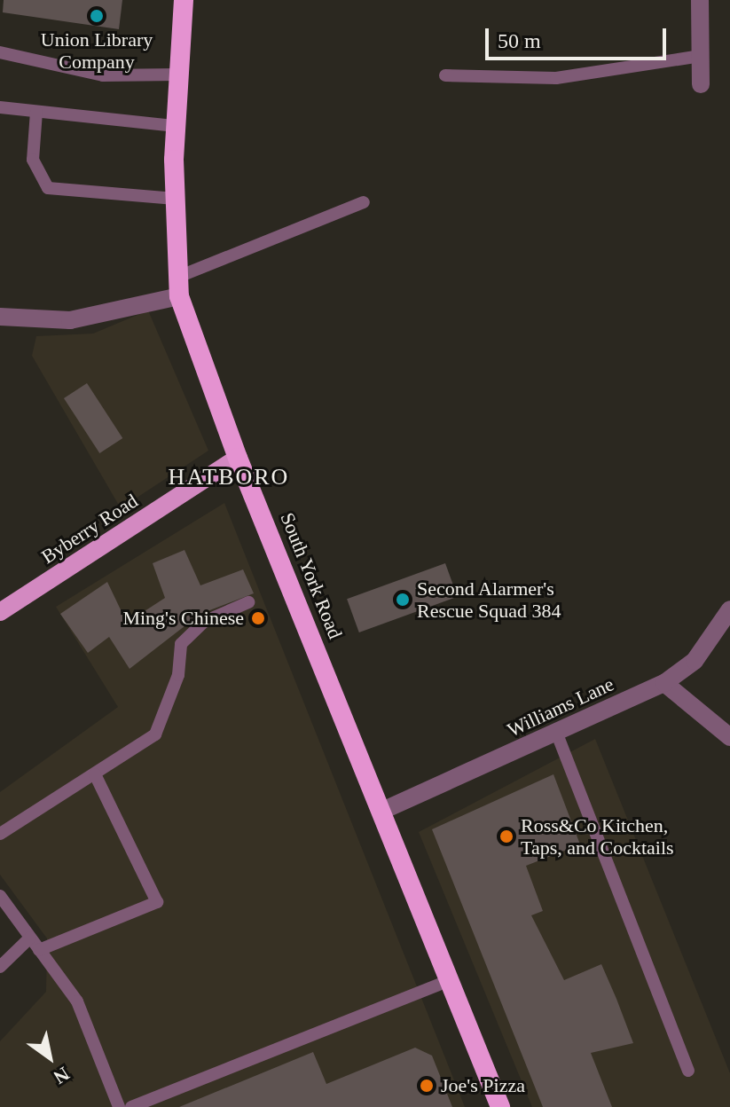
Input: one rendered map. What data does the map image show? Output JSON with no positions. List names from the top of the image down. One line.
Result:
{"streets":{"highway":["South York Road"],"main road":["Byberry Road"],"street":["Williams Lane"]},"crossings":[["Byberry Road","South York Road"],["South York Road","Williams Lane"]],"districts":["HATBORO"],"places":["Union Library Company","Second Alarmer's Rescue Squad 384","Ming's Chinese","Ross&Co Kitchen, Taps, and Cocktails","Joe's Pizza"],"scale_bar":"50 m","north":"bottom right"}
